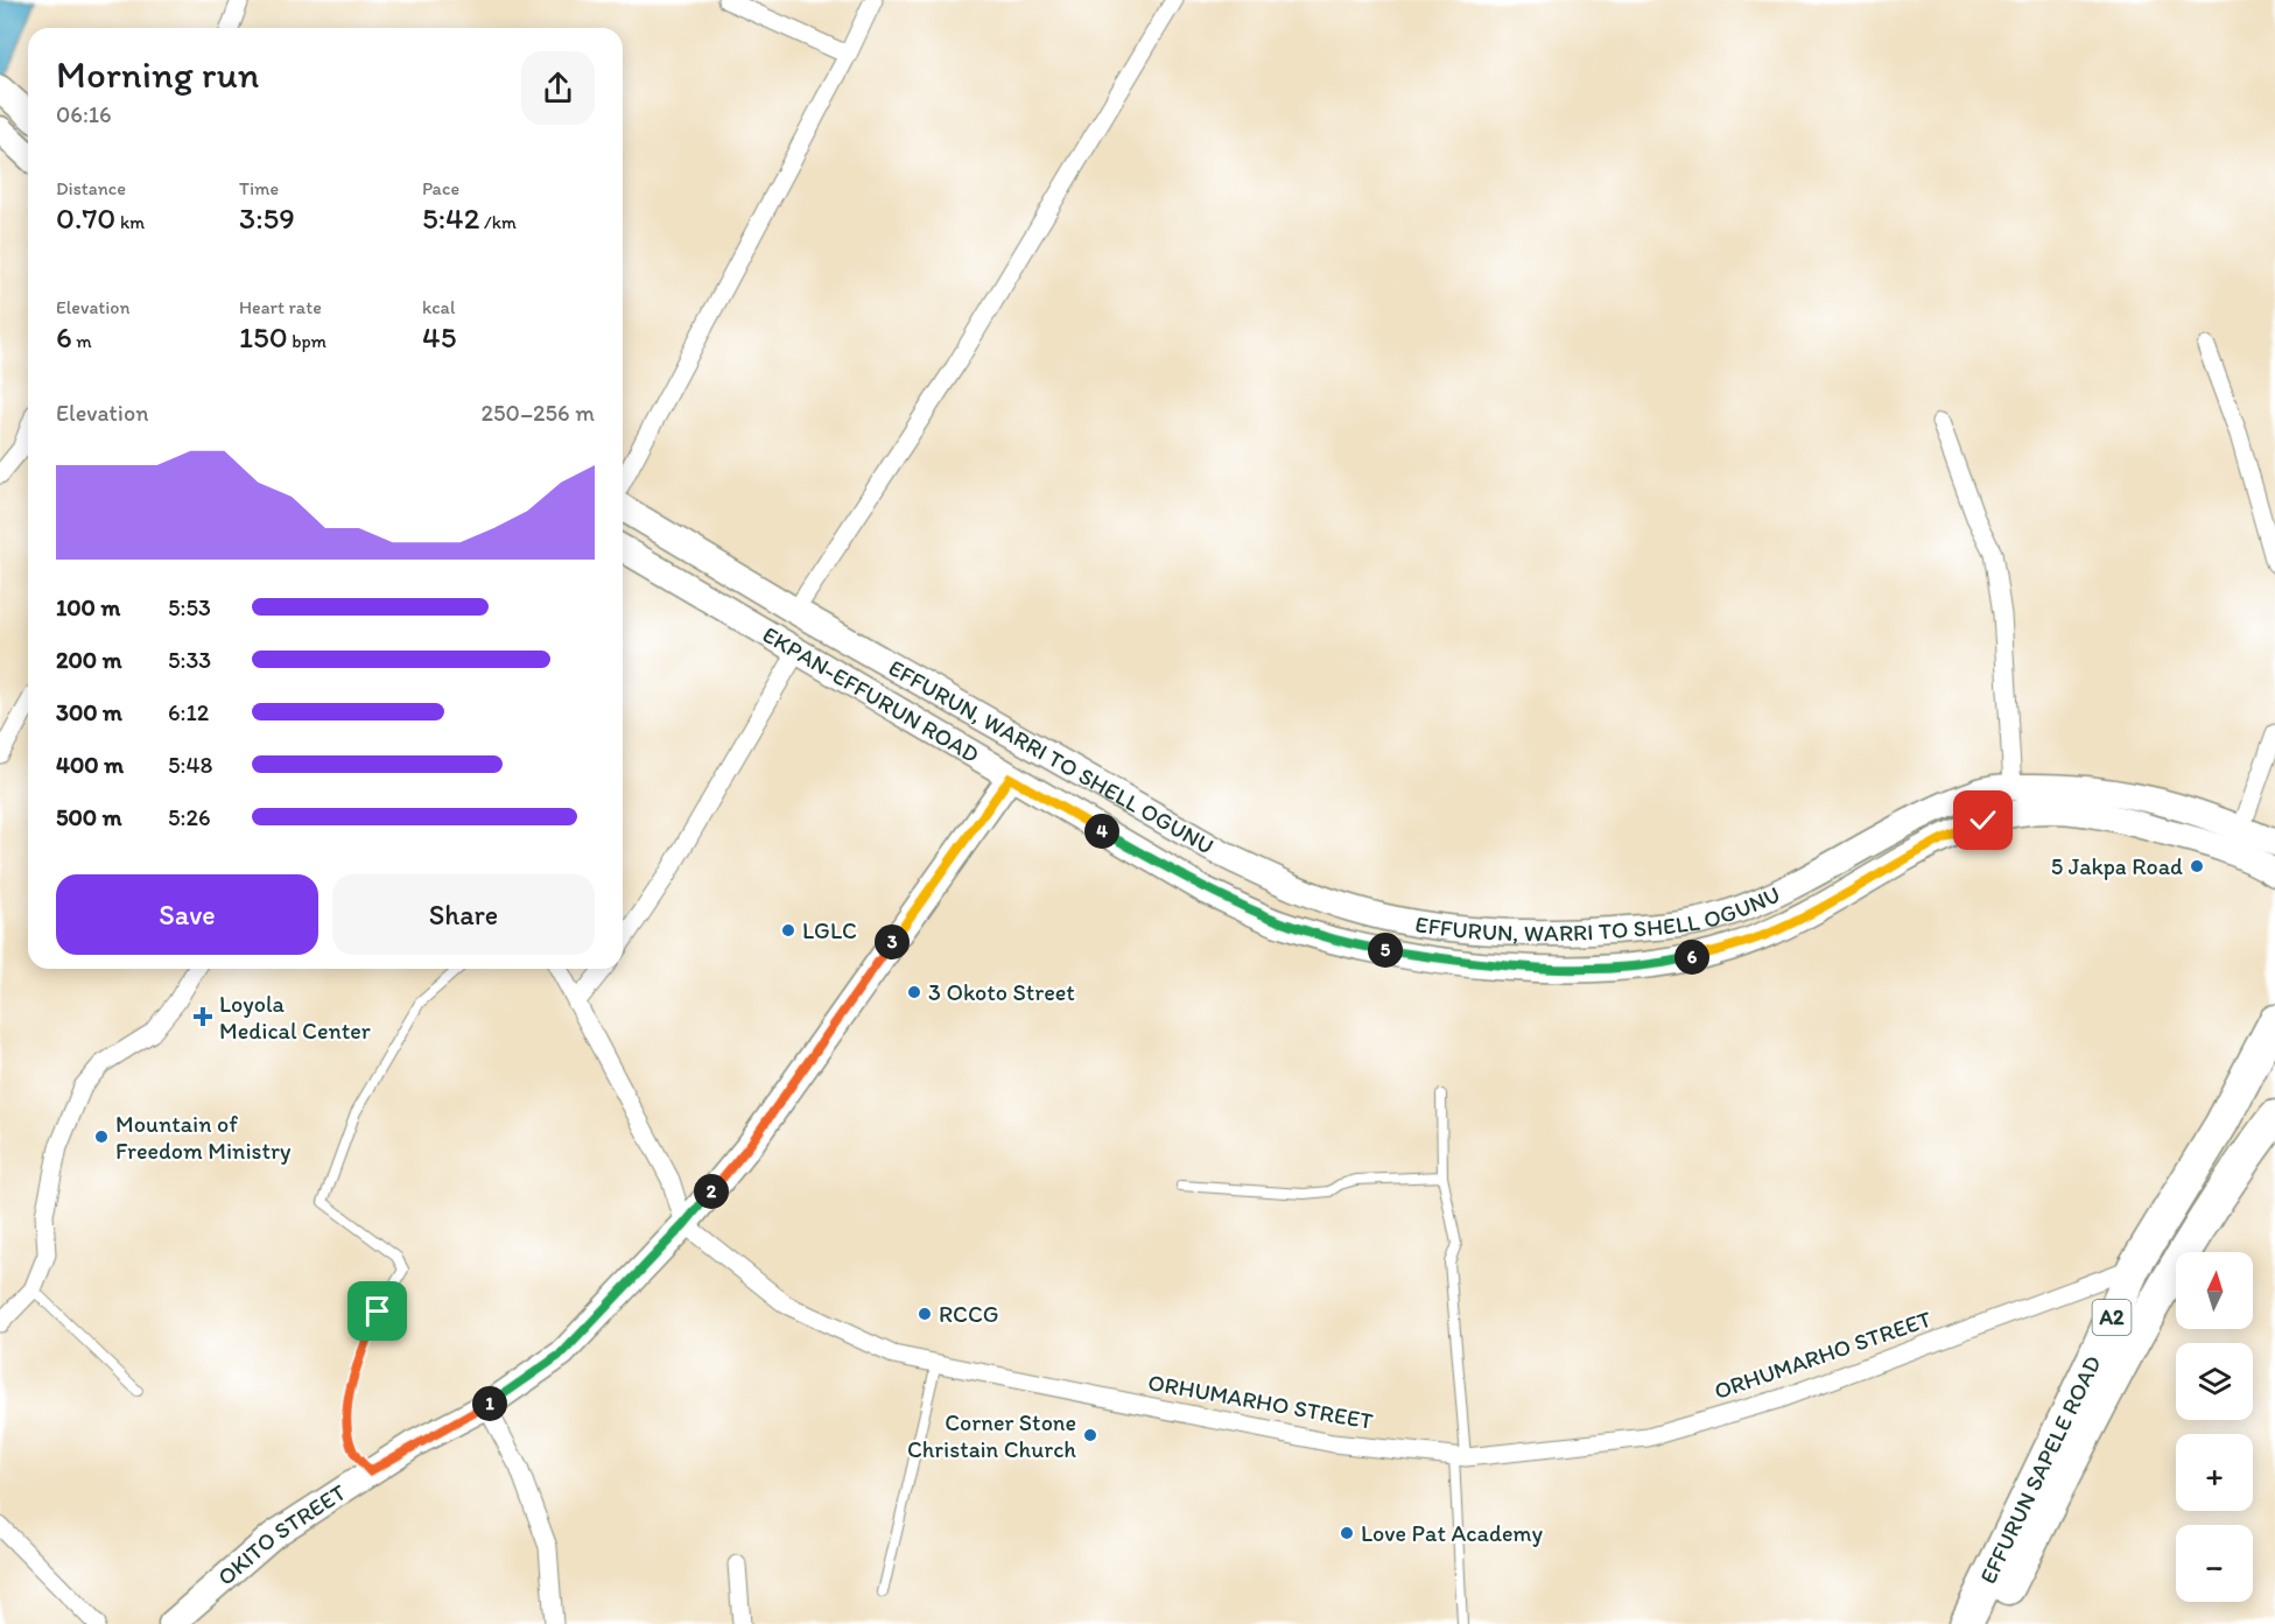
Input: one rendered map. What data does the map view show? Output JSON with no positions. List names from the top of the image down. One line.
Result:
{"streets":{"highway":["A2","EFFURUN SAPELE ROAD"],"main road":["EKPAN-EFFURUN ROAD","EFFURUN, WARRI TO SHELL OGUNU","OKITO STREET"],"street":["ORHUMARHO STREET"]},"crossings":[["EKPAN-EFFURUN ROAD","OKITO STREET"],["ORHUMARHO STREET","EFFURUN SAPELE ROAD"],["ORHUMARHO STREET","OKITO STREET"]],"places":{"other":["5 Jakpa Road","LGLC","3 Okoto Street","Mountain of Freedom Ministry","RCCG","Corner Stone Christain Church","Love Pat Academy"],"health":["Loyola Medical Center"]},"north":"top","page":{"heading":["Morning run","06:16"],"stats":[["Distance","0.70 km"],["Time","3:59"],["Pace","5:42 /km"],["Elevation","6 m"],["Heart rate","150 bpm"],["kcal","45"]],"chart":["Elevation","250–256 m"],"list":[{"name":"100 m","note":"5:53"},{"name":"200 m","note":"5:33"},{"name":"300 m","note":"6:12"},{"name":"400 m","note":"5:48"},{"name":"500 m","note":"5:26"}],"pins":["4","3","5","6","2","1"],"buttons":["Save","Share"],"map_buttons":["+","−"]}}
